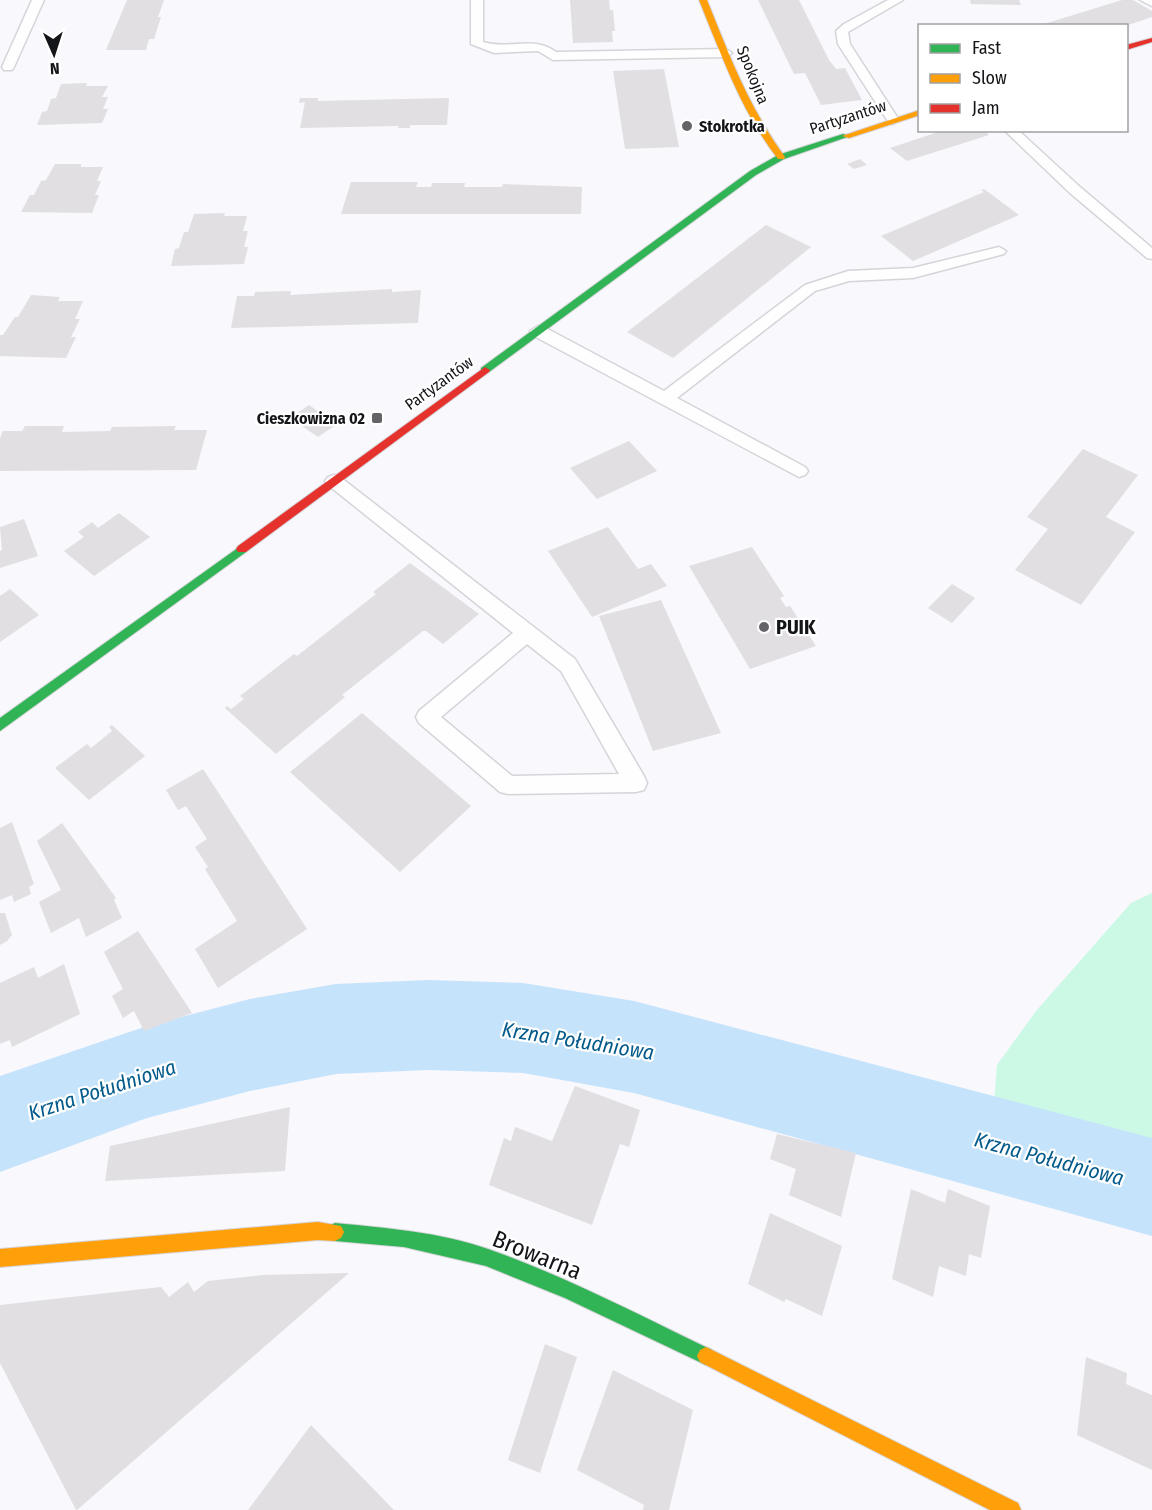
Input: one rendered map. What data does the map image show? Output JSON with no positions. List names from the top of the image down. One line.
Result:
{"streets":{"street":["Spokojna","Partyzantów","Browarna"]},"crossings":[["Spokojna","Partyzantów"]],"water":["Krzna Południowa"],"places":{"other":["Stokrotka","PUIK"],"transit":["Cieszkowizna 02"]},"legend":["Fast","Slow","Jam"],"north":"bottom"}
